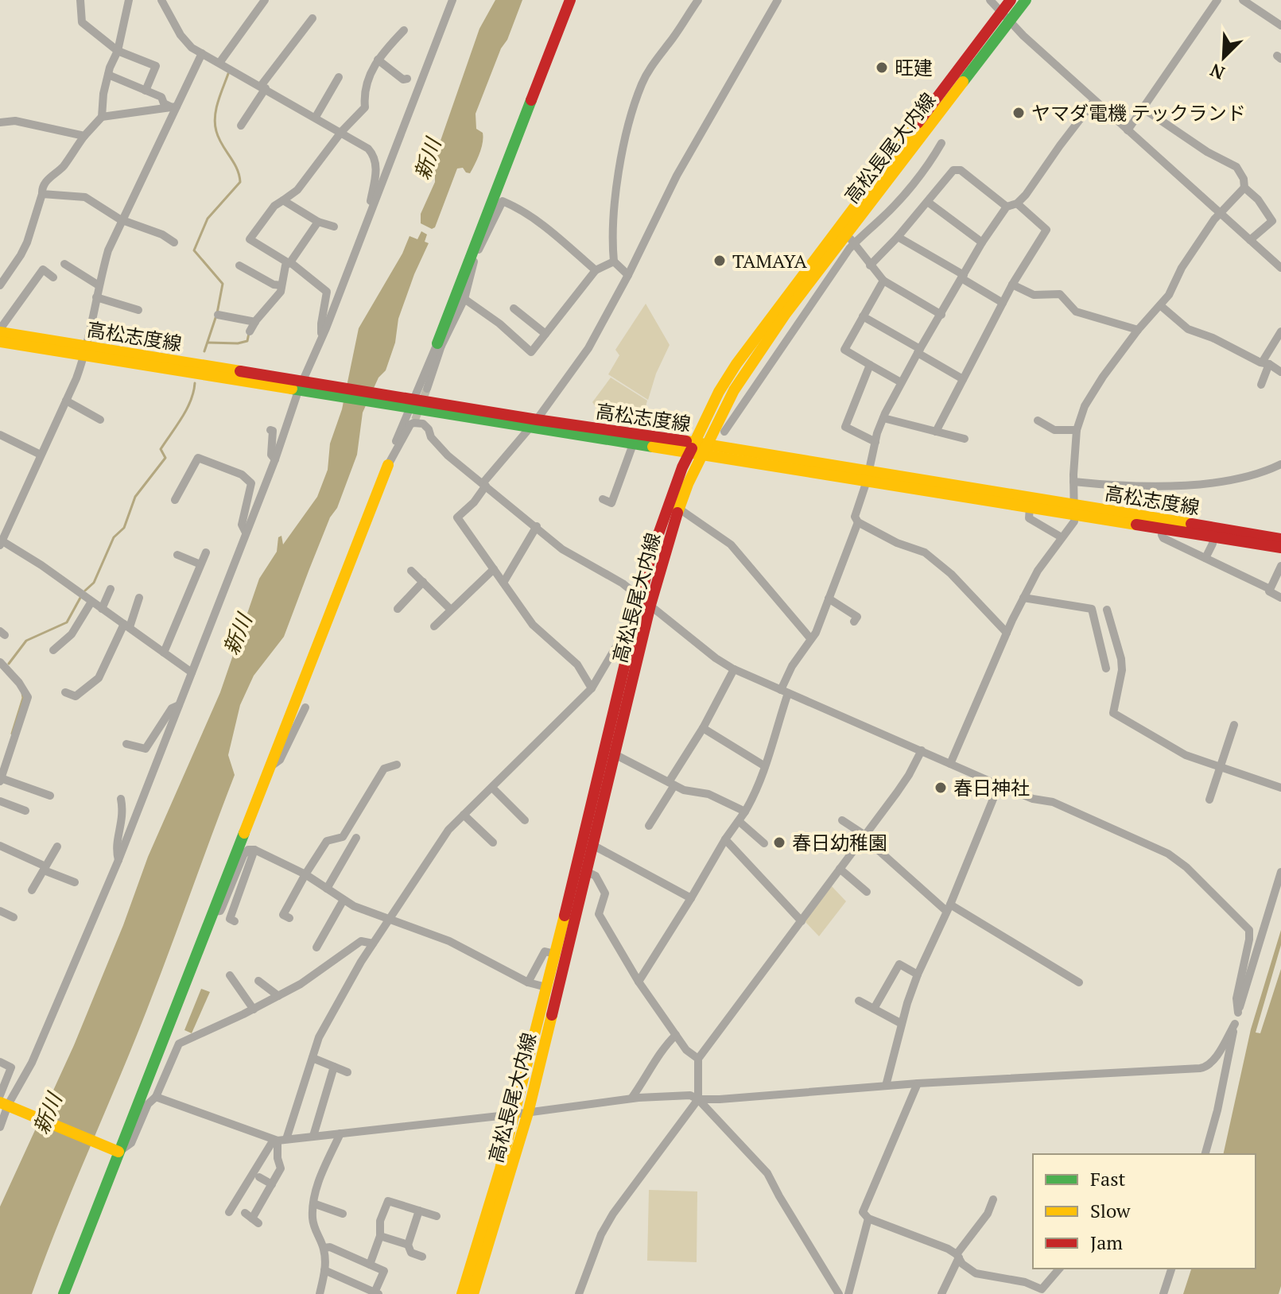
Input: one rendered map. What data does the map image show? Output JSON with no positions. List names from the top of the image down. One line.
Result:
{"streets":{"main road":["高松長尾大内線","高松志度線"]},"crossings":[["高松長尾大内線","高松志度線"]],"water":["新川"],"places":["旺建","ヤマダ電機 テックランド","TAMAYA","春日神社","春日幼稚園"],"legend":["Fast","Slow","Jam"],"north":"bottom left"}
